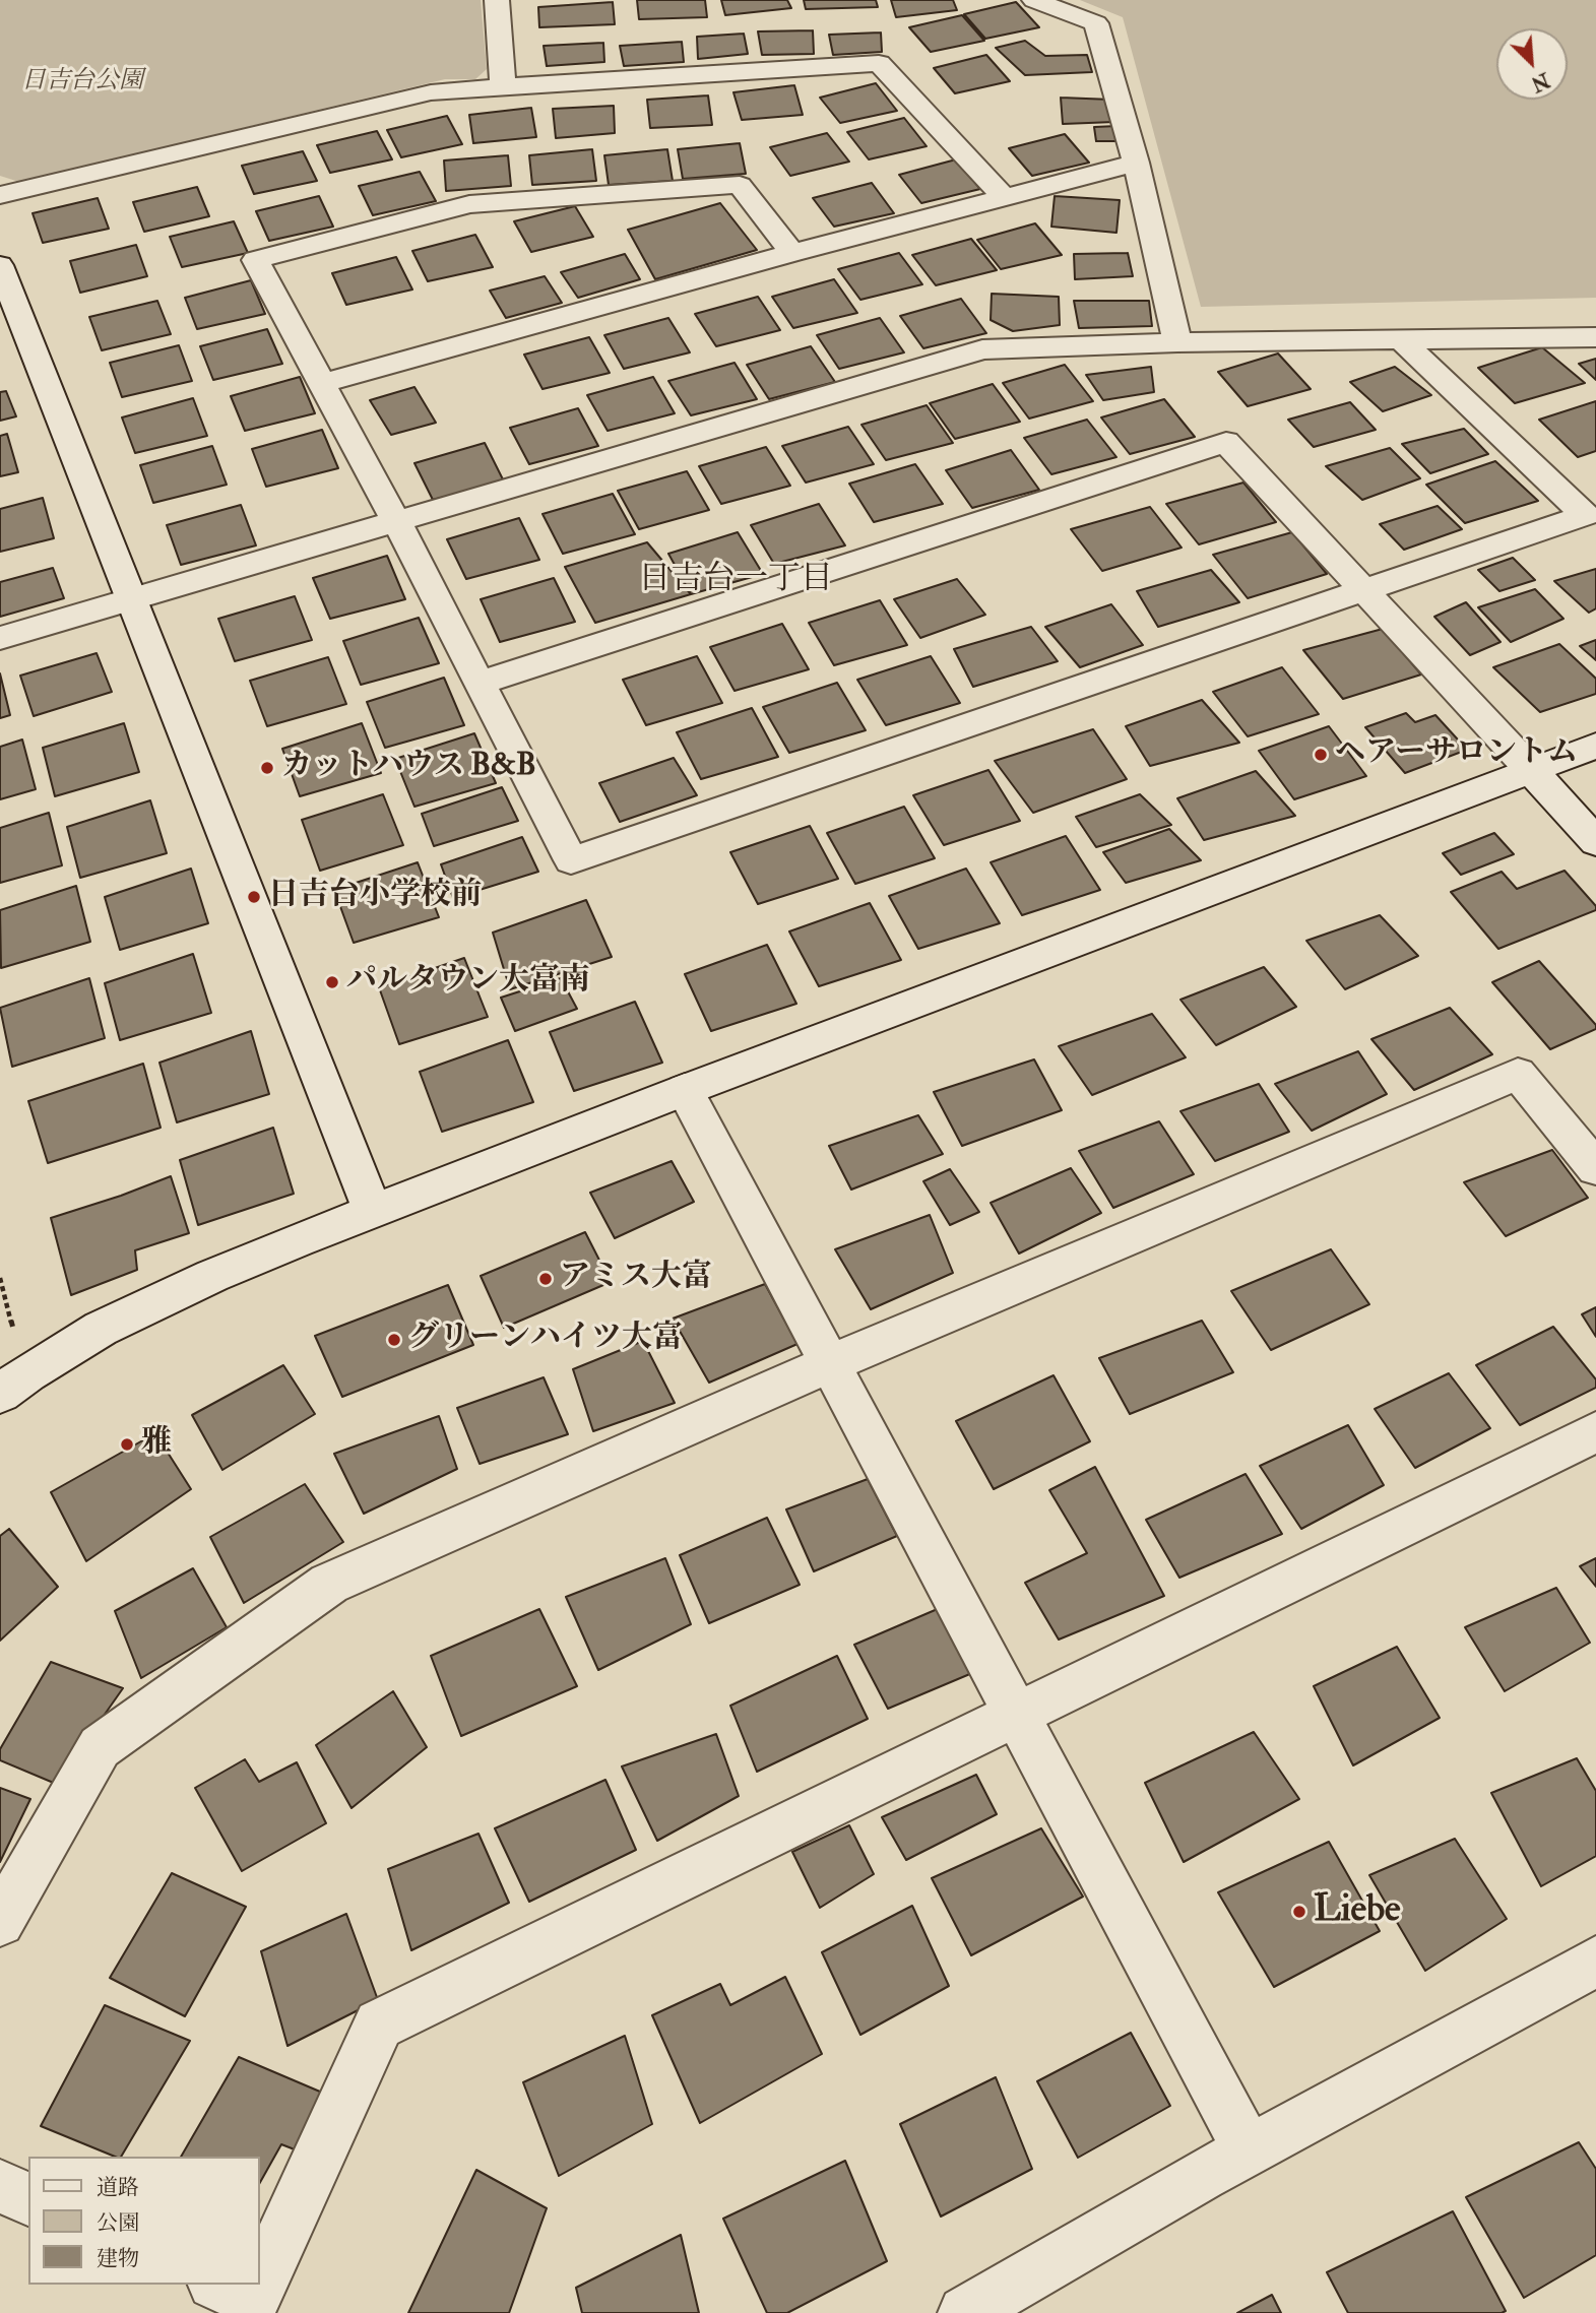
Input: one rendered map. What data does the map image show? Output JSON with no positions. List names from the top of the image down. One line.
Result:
{"districts":["日吉台一丁目"],"parks":["日吉台公園"],"places":["ヘアーサロントム","カットハウス B&B","日吉台小学校前","パルタウン大富南","アミス大富","グリーンハイツ大富","雅","Liebe"],"legend":["道路","公園","建物"],"north":"bottom right"}
